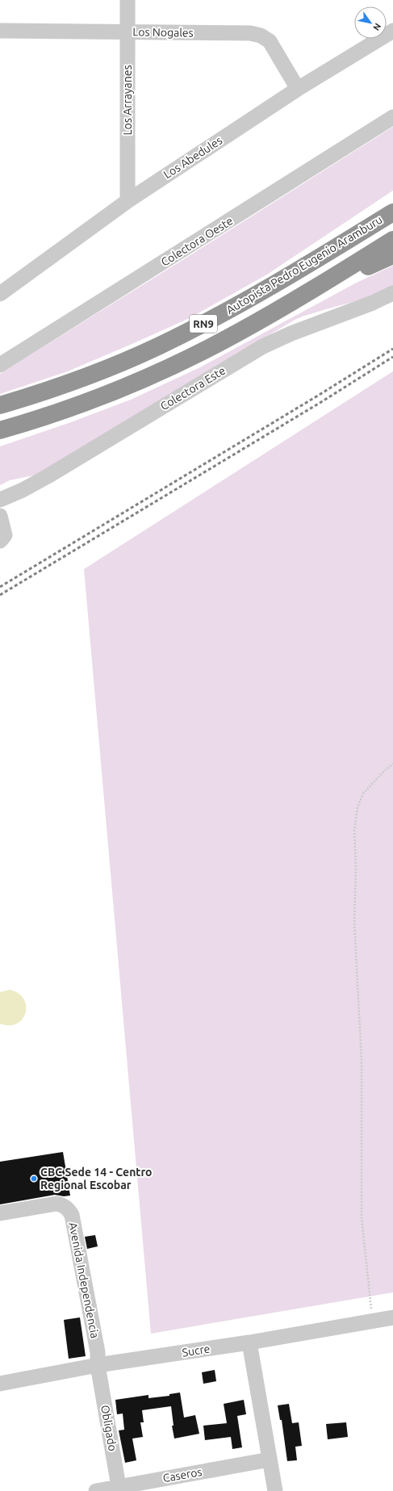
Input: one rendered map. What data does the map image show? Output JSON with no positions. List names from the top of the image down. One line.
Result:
{"streets":{"highway":["Autopista Pedro Eugenio Aramburu","RN9"],"street":["Los Nogales","Los Arrayanes","Los Abedules","Colectora Oeste","Colectora Este","Avenida Independencia","Sucre","Obligado","Caseros"]},"crossings":[["Los Nogales","Los Arrayanes"],["Los Nogales","Los Abedules"],["Los Arrayanes","Los Abedules"],["Avenida Independencia","Sucre"],["Avenida Independencia","Obligado"],["Sucre","Obligado"],["Obligado","Caseros"]],"places":["CBC Sede 14 - Centro Regional Escobar"],"north":"bottom right"}
